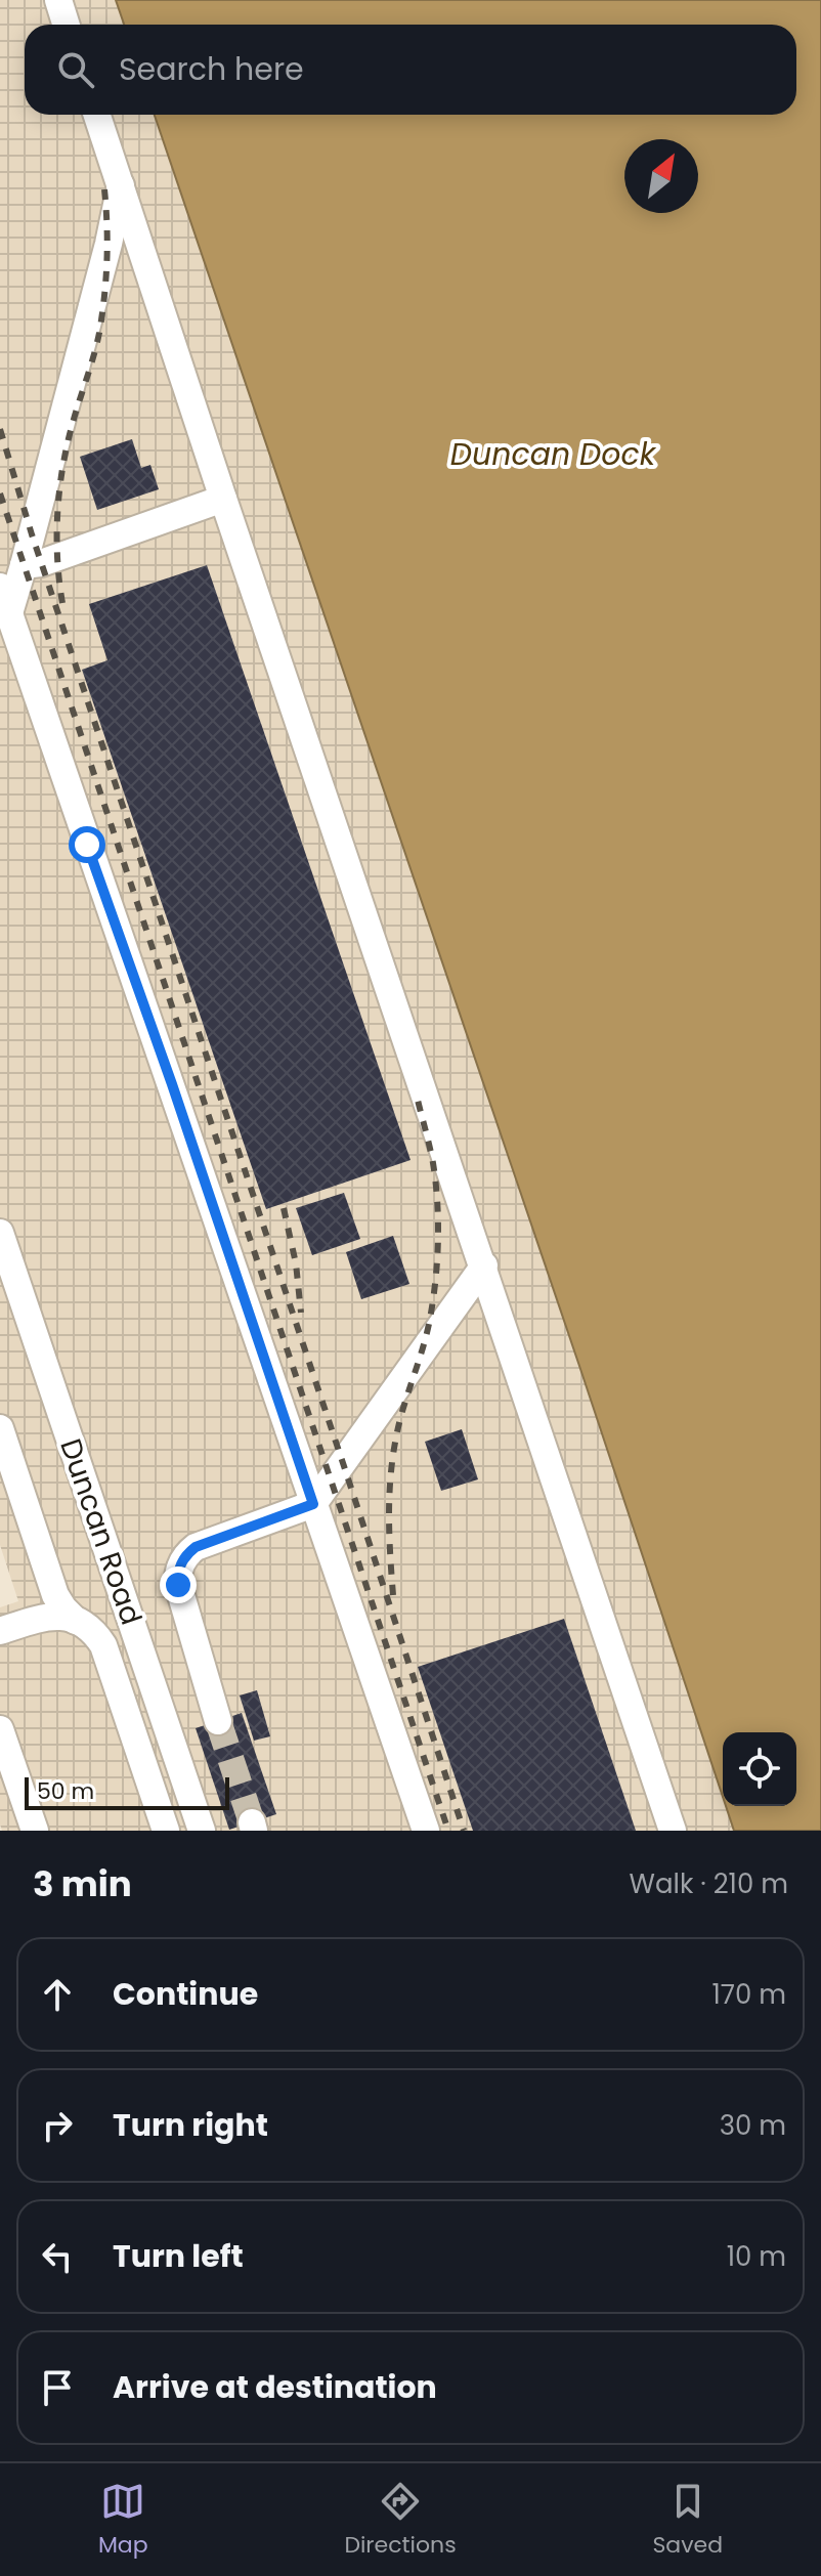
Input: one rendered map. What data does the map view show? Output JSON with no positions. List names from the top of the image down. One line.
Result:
{"streets":{"street":["Duncan Road"]},"water":["Duncan Dock"],"scale_bar":"50 m","north":"top right","page":{"search":"Search here","scale":"50 m","heading":["3 min","Walk · 210 m"],"list":[["Continue","170 m"],["Turn right","30 m"],["Turn left","10 m"],"Arrive at destination"],"nav":["Map","Directions","Saved"]}}
